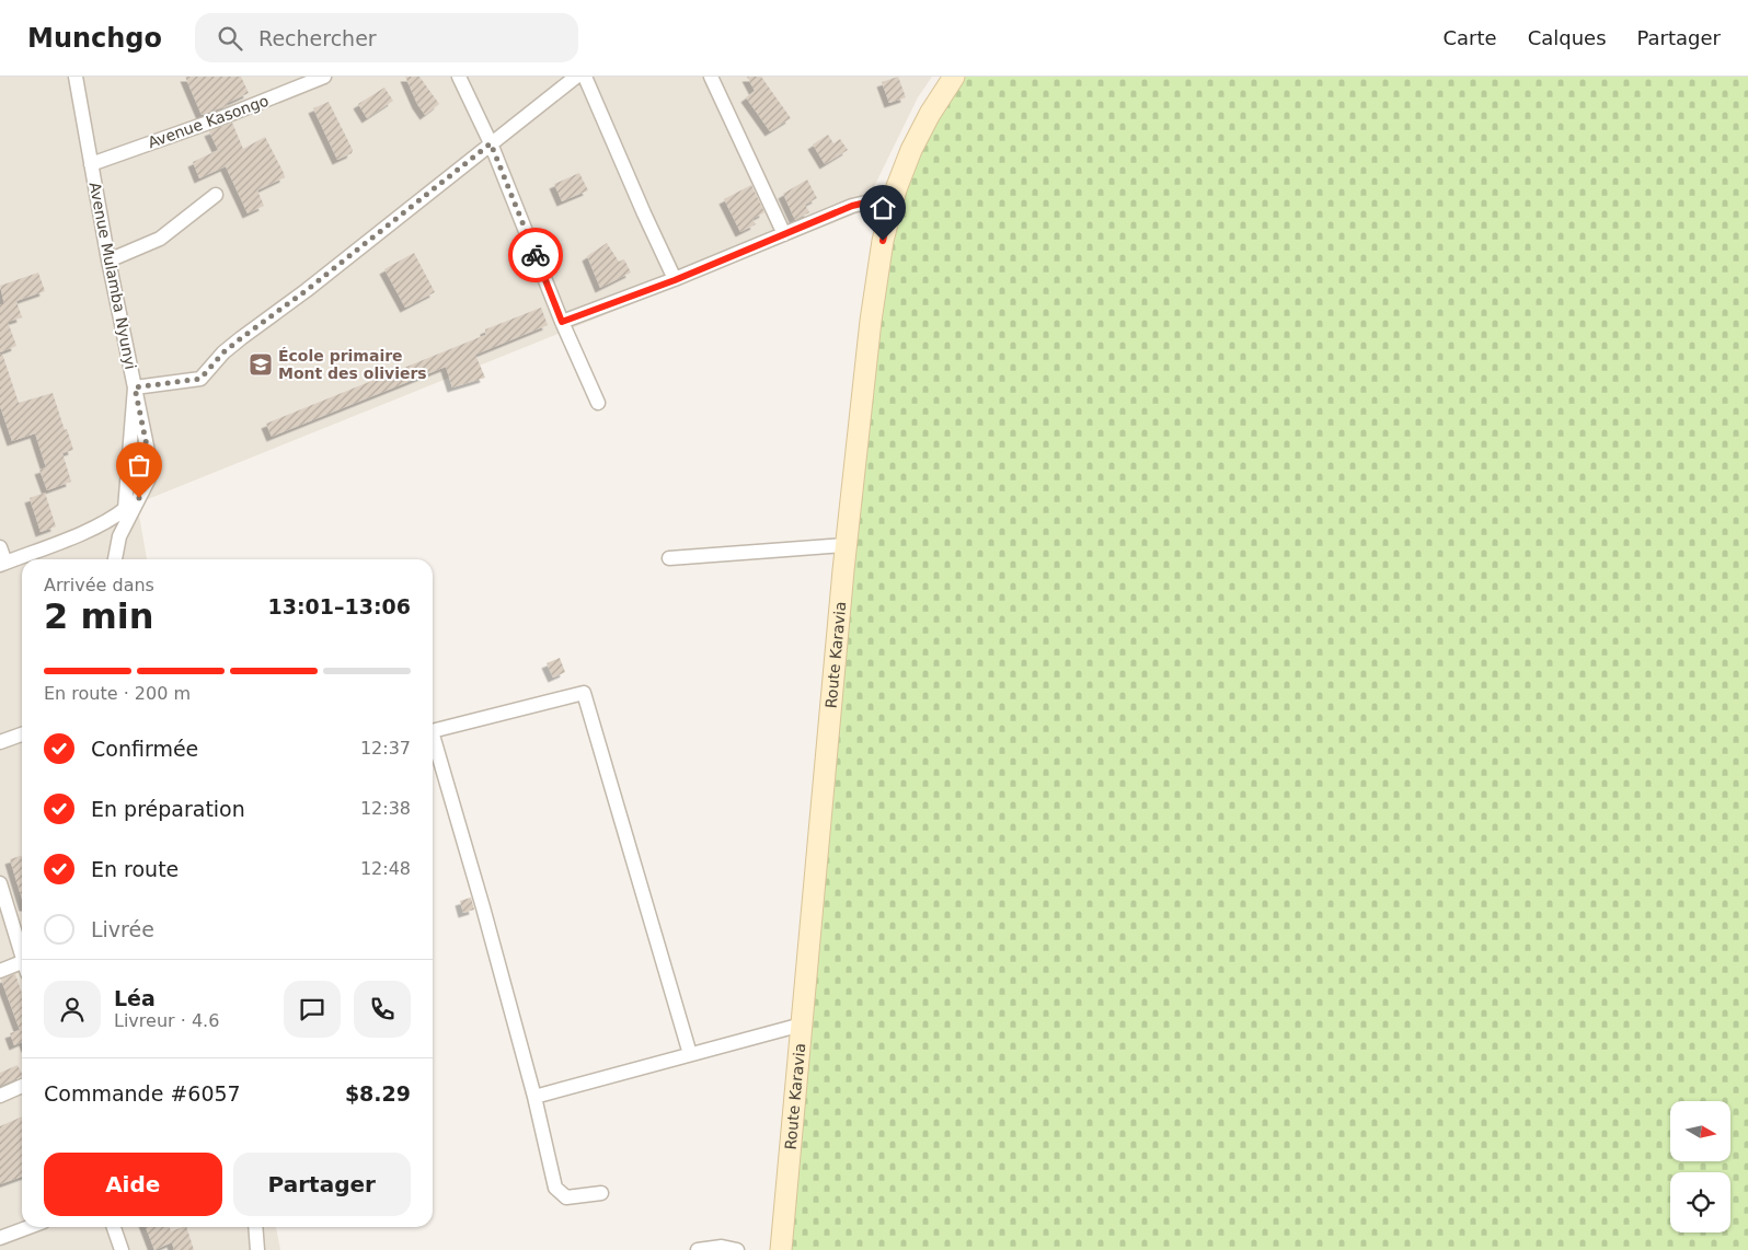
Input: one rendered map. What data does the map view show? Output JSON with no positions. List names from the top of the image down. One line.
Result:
{"streets":{"street":["Avenue Kasongo","Avenue Mulamba Nyunyi","Route Karavia"]},"crossings":[["Avenue Kasongo","Avenue Mulamba Nyunyi"]],"places":{"school or university":["École primaire Mont des oliviers"]},"north":"right","page":{"header":"Munchgo","search":"Rechercher","nav":["Carte","Calques","Partager"],"heading":["2 min","Arrivée dans","13:01–13:06"],"panel":["Léa","Livreur · 4.6","Commande #6057","$8.29"],"bar":"En route · 200 m","list":[["Confirmée","12:37"],["En préparation","12:38"],["En route","12:48"],"Livrée"],"buttons":["Aide","Partager"]}}
